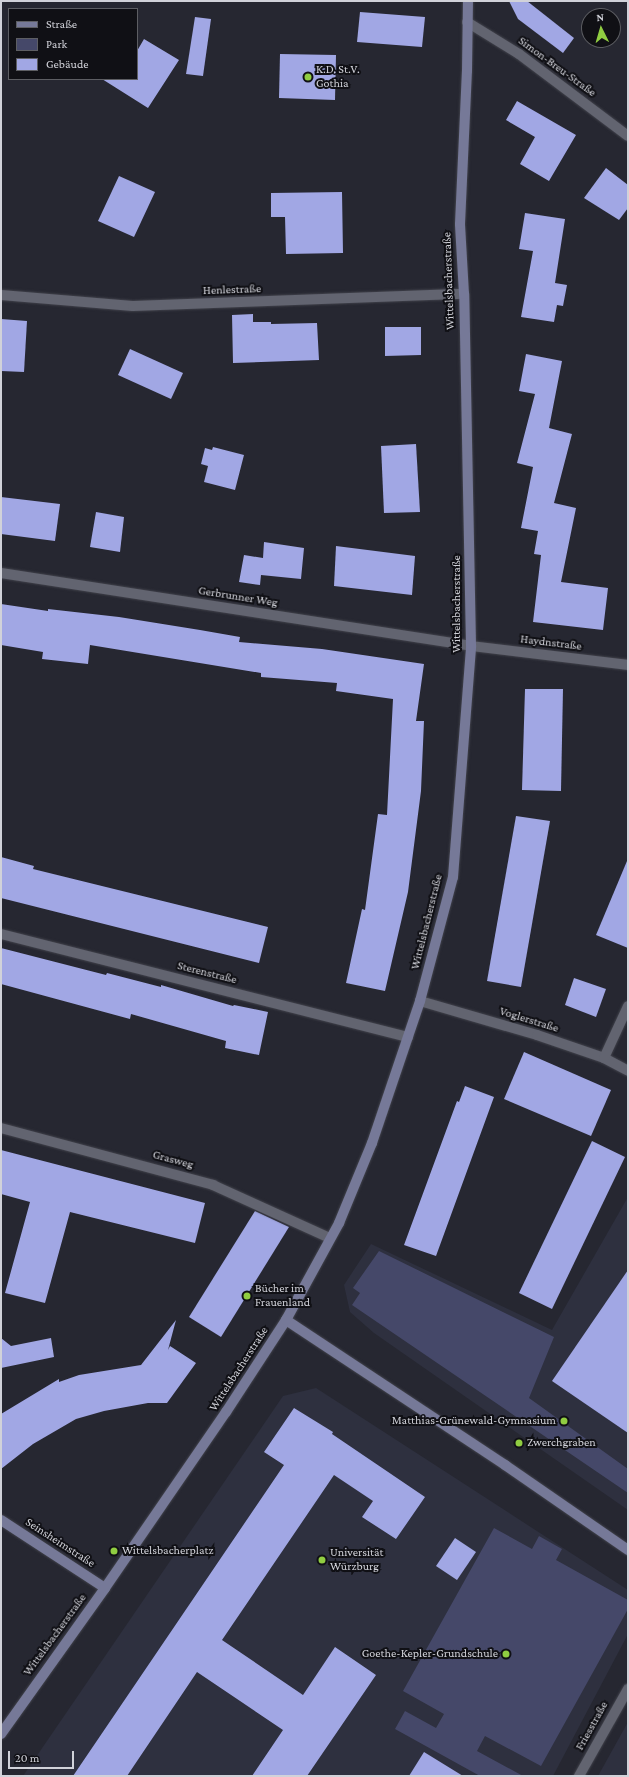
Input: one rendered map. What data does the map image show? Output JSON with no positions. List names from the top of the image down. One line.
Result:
{"streets":{"street":["Simon-Breu-Straße","Wittelsbacherstraße","Henlestraße","Gerbrunner Weg","Haydnstraße","Sterenstraße","Voglerstraße","Grasweg","Seinsheimstraße","Friesstraße"]},"crossings":[["Simon-Breu-Straße","Wittelsbacherstraße"],["Wittelsbacherstraße","Henlestraße"],["Wittelsbacherstraße","Gerbrunner Weg"],["Wittelsbacherstraße","Haydnstraße"],["Wittelsbacherstraße","Sterenstraße"],["Wittelsbacherstraße","Voglerstraße"],["Wittelsbacherstraße","Grasweg"],["Wittelsbacherstraße","Seinsheimstraße"],["Gerbrunner Weg","Haydnstraße"]],"places":["K.D. St.V. Gothia","Bücher im Frauenland","Matthias-Grünewald-Gymnasium","Zwerchgraben","Wittelsbacherplatz","Universität Würzburg","Goethe-Kepler-Grundschule"],"legend":["Straße","Park","Gebäude"],"scale_bar":"20 m","north":"top"}
